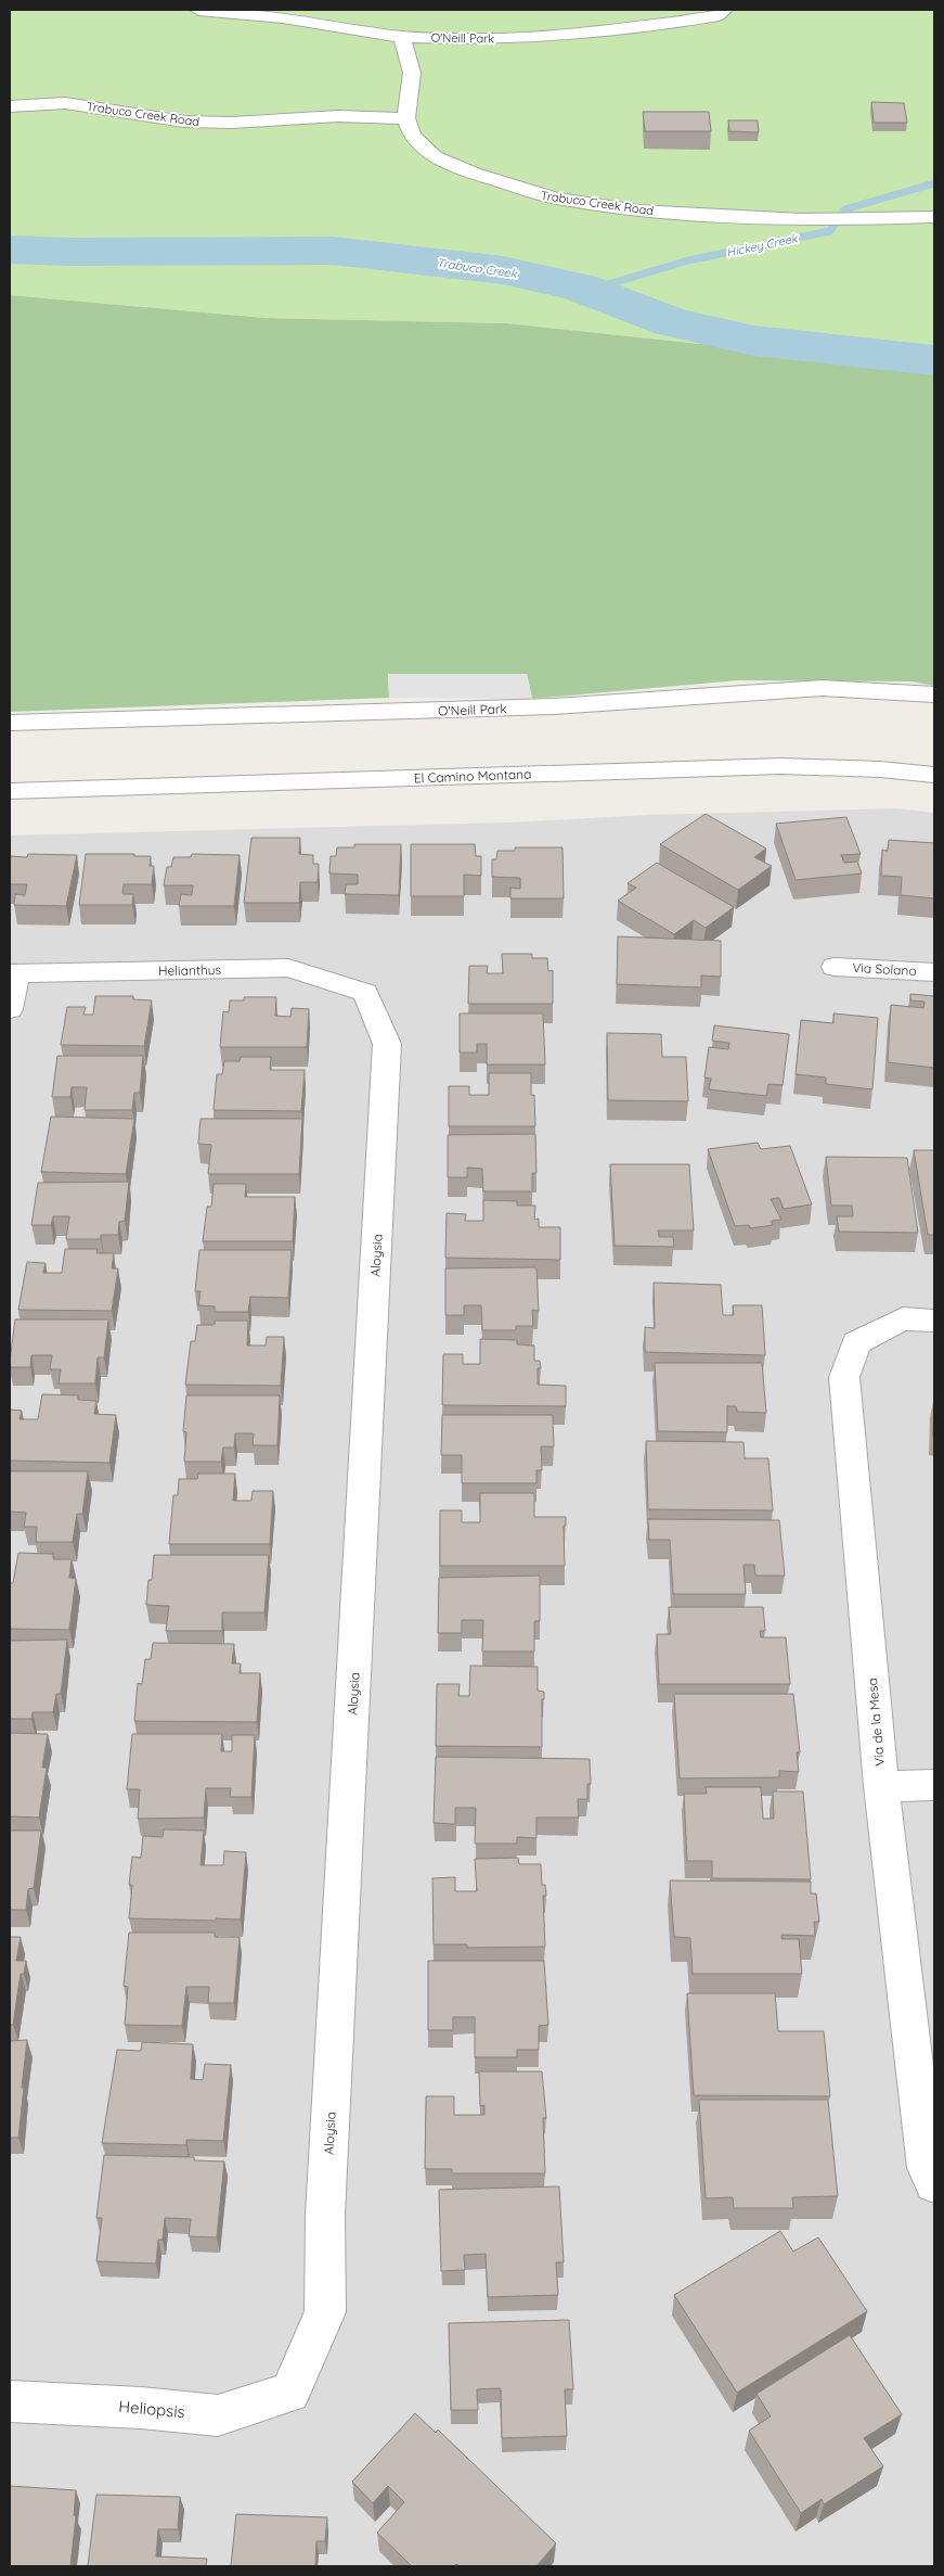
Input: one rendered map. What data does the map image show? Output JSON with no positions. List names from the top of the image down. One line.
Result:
{"streets":{"street":["O'Neill Park","Trabuco Creek Road","El Camino Montana","Via Solano","Helianthus","Aloysia","Via de la Mesa","Heliopsis"]},"crossings":[["Helianthus","Aloysia"],["Aloysia","Heliopsis"]],"water":["Hickey Creek","Trabuco Creek"]}
